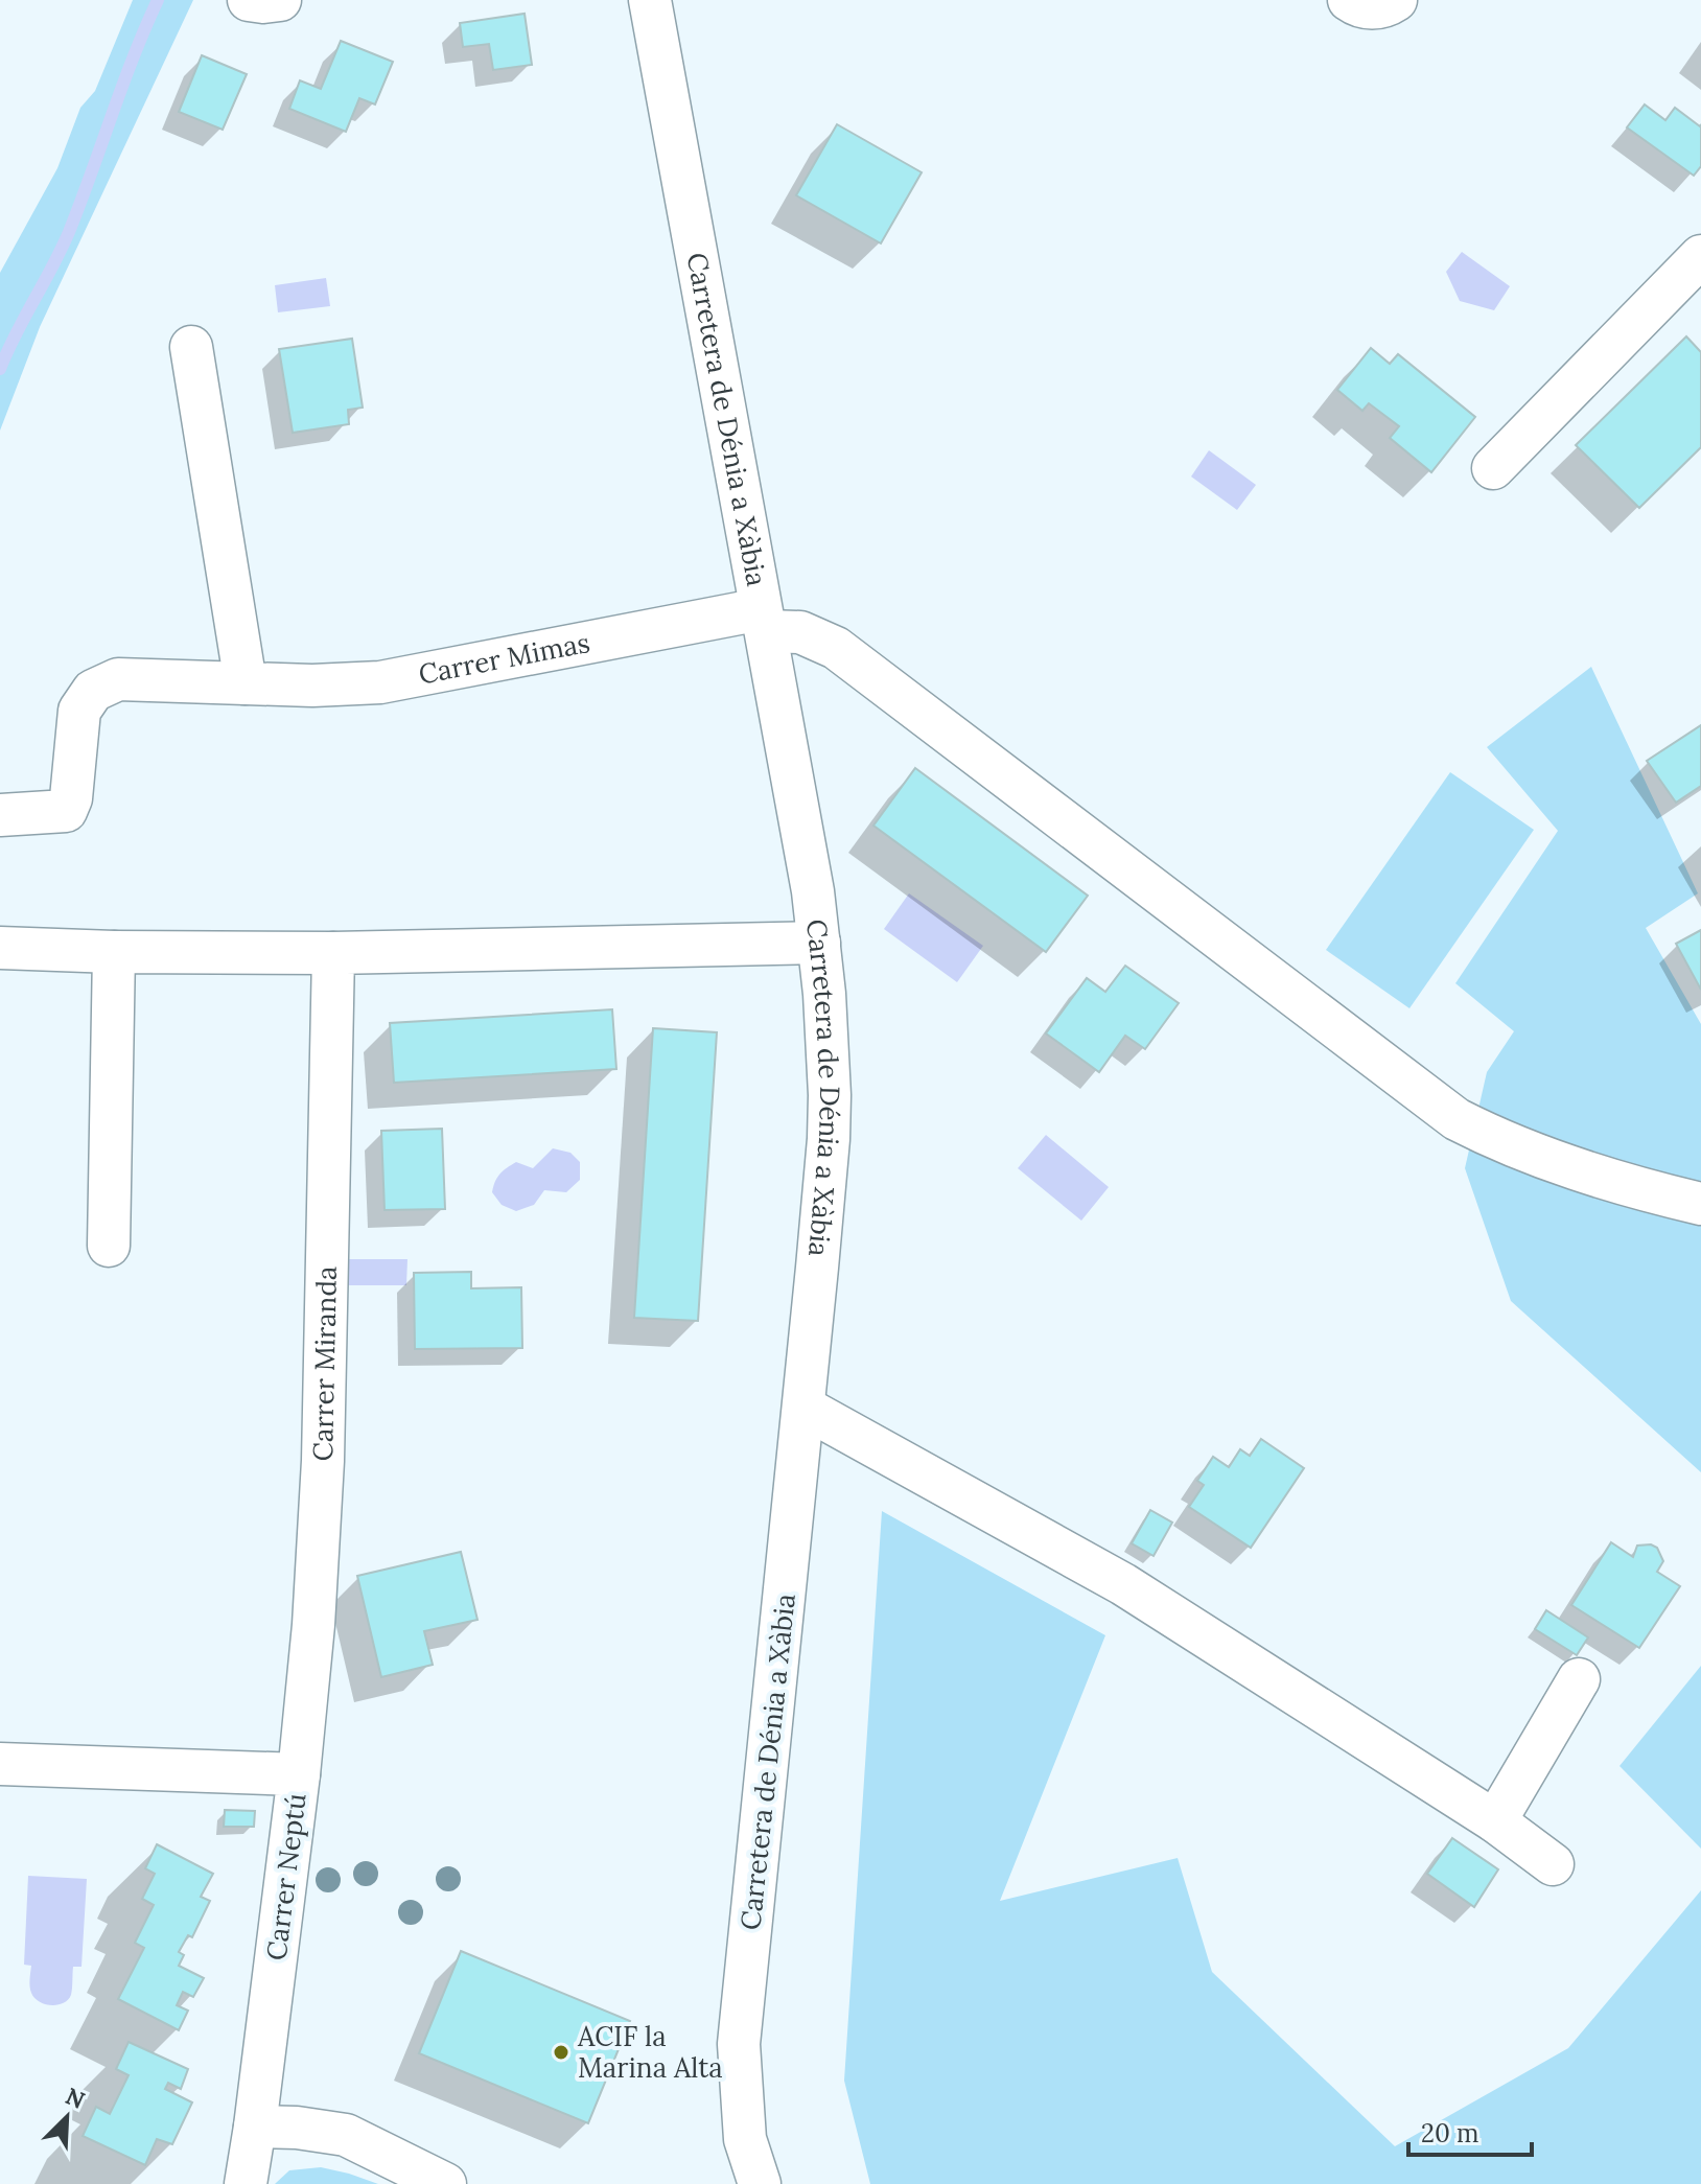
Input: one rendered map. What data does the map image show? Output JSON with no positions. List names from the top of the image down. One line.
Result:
{"streets":{"street":["Carretera de Dénia a Xàbia","Carrer Mimas","Carrer Miranda","Carrer Neptú"]},"crossings":[["Carretera de Dénia a Xàbia","Carrer Mimas"],["Carrer Miranda","Carrer Neptú"]],"places":["ACIF la Marina Alta"],"scale_bar":"20 m","north":"top right"}
